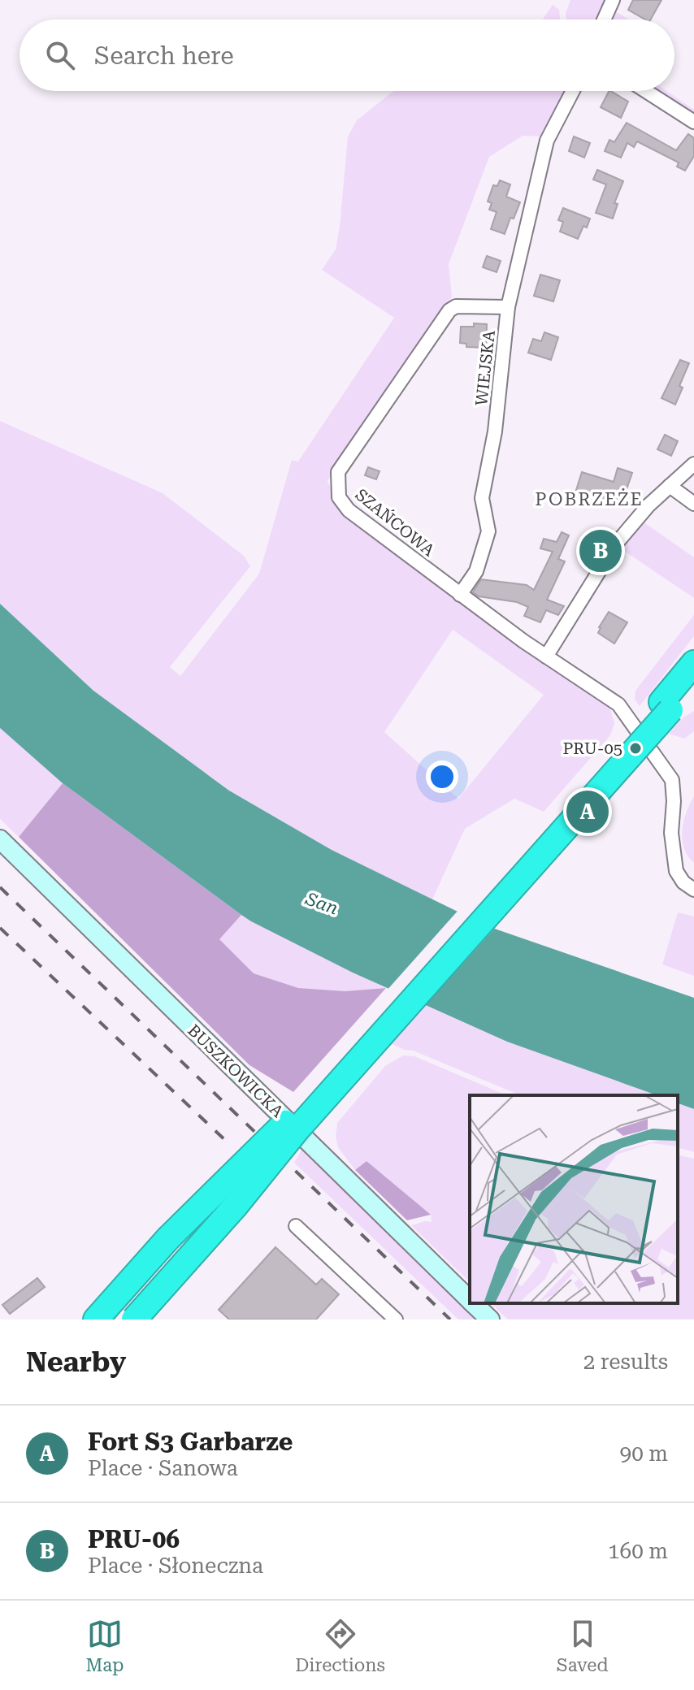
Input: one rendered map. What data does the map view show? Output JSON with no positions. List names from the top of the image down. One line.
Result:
{"streets":{"street":["WIEJSKA","SZAŃCOWA","BUSZKOWICKA"]},"crossings":[["WIEJSKA","SZAŃCOWA"]],"districts":["POBRZEŻE"],"water":["San"],"places":["PRU-05"],"page":{"search":"Search here","pins":["B","A"],"heading":["Nearby","2 results"],"list":[{"mark":"A","name":"Fort S3 Garbarze","note":"Place · Sanowa","value":"90 m"},{"mark":"B","name":"PRU-06","note":"Place · Słoneczna","value":"160 m"}],"nav":["Map","Directions","Saved"]}}
